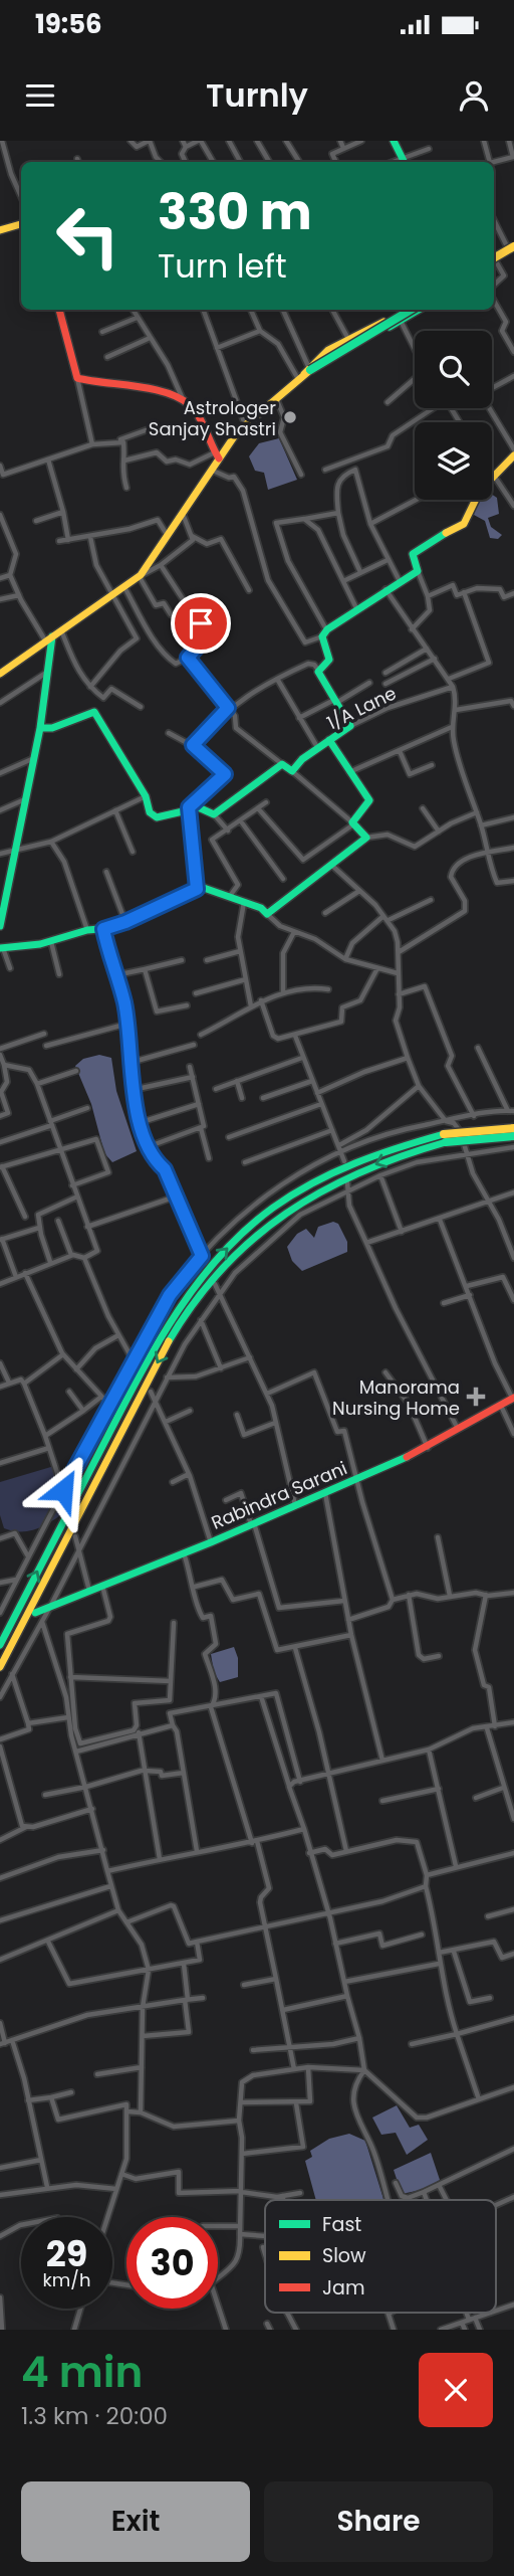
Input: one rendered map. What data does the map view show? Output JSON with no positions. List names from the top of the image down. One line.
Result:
{"streets":{"main road":["1/A Lane","Rabindra Sarani"]},"places":{"other":["Astrologer Sanjay Shastri"],"health":["Manorama Nursing Home"]},"legend":["Fast","Slow","Jam"],"page":{"status":"19:56","header":"Turnly","turn":["330 m","Turn left"],"speed":"29 km/h","limit":"30","heading":["4 min","1.3 km · 20:00"],"buttons":["Exit","Share"]}}
